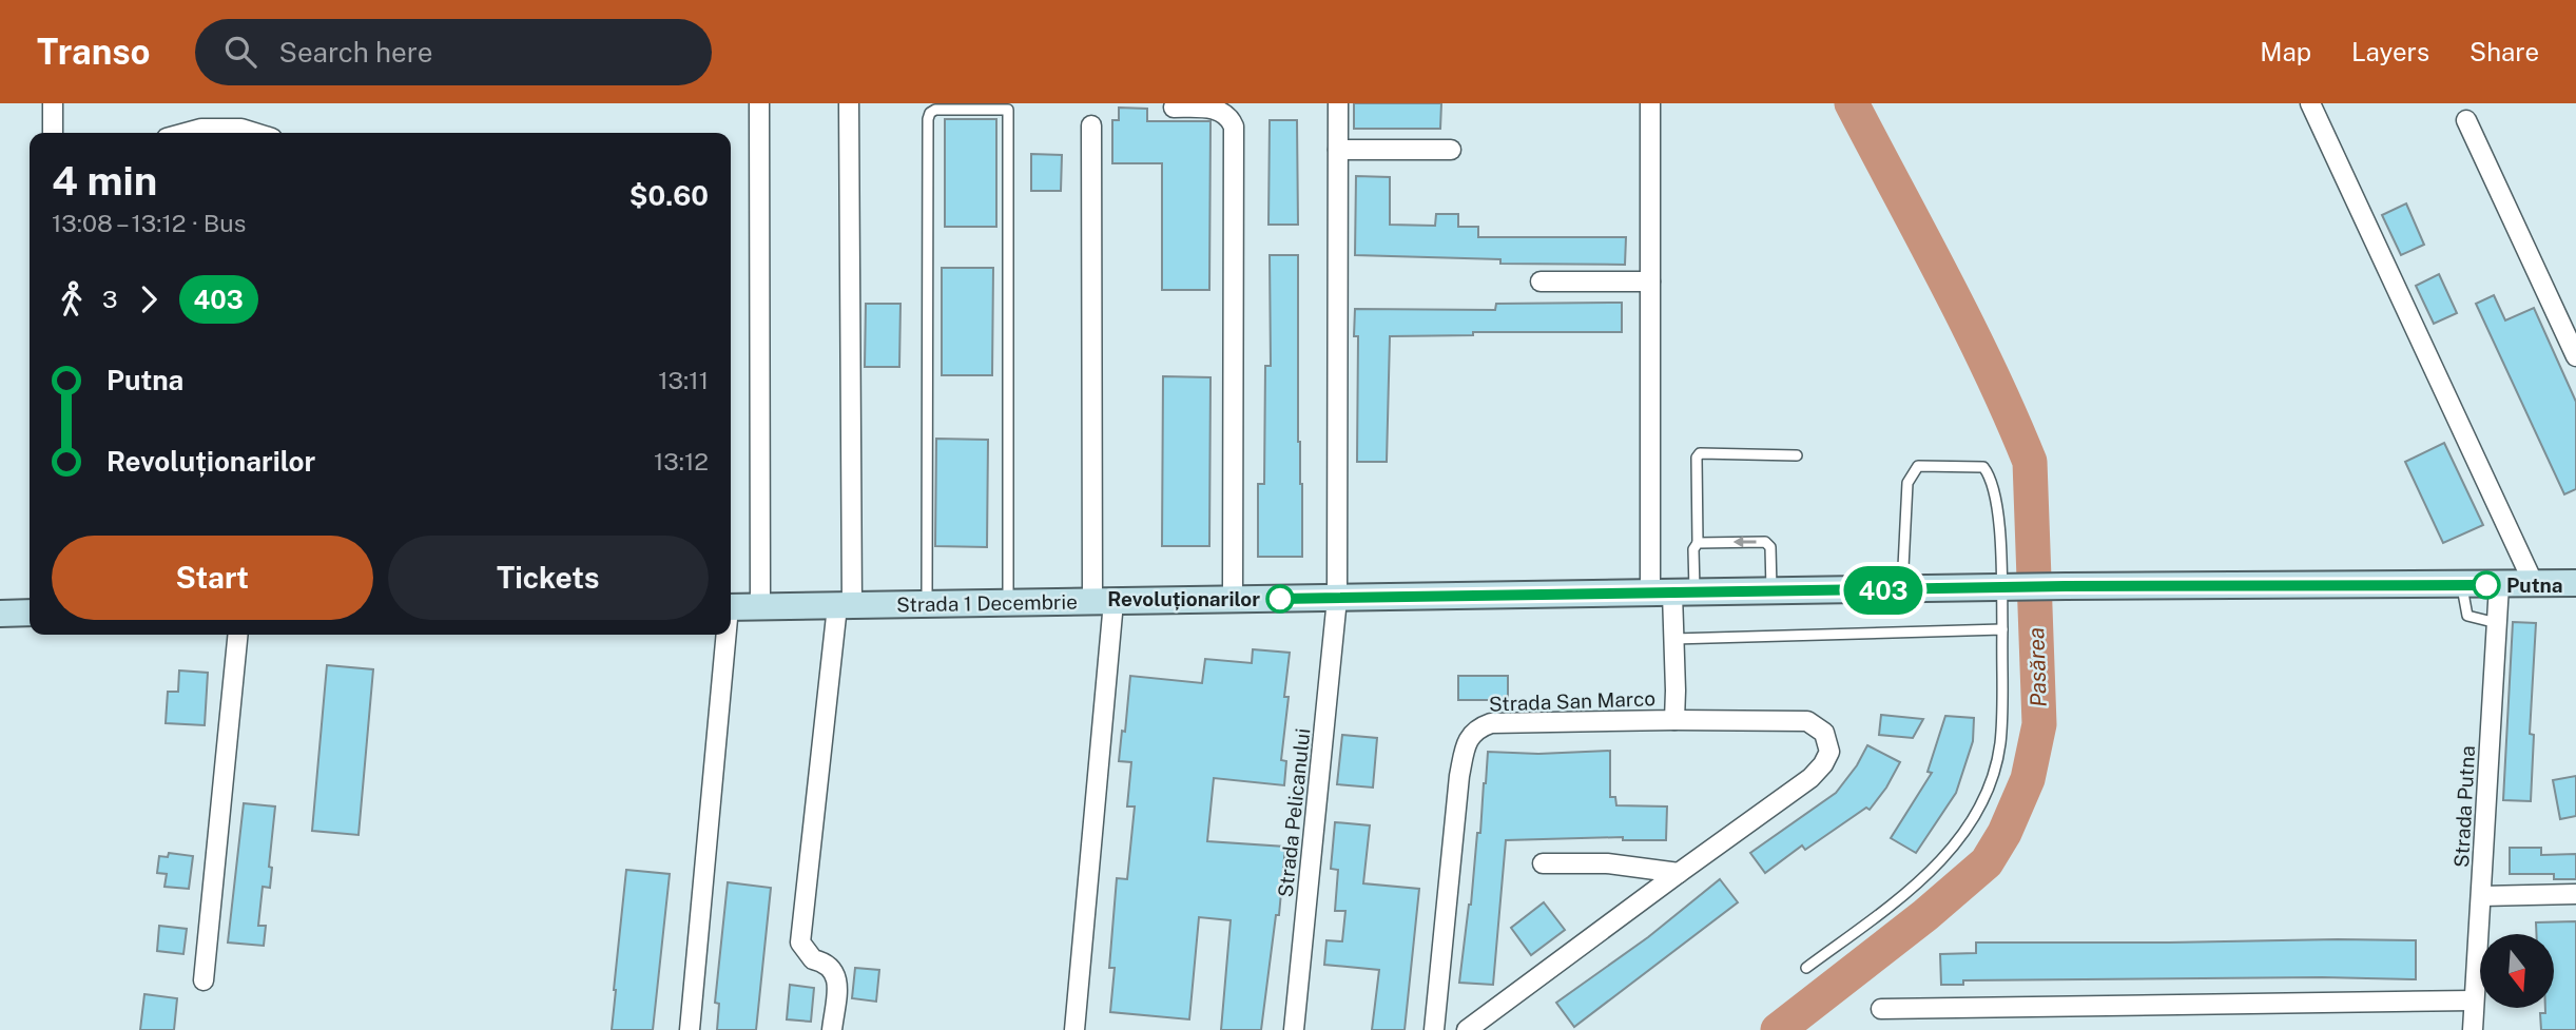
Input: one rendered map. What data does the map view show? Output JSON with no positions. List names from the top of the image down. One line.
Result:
{"streets":{"main road":["Strada 1 Decembrie"],"street":["Strada San Marco","Strada Putna","Strada Pelicanului"]},"crossings":[["Strada 1 Decembrie","Strada San Marco"],["Strada 1 Decembrie","Strada Putna"],["Strada 1 Decembrie","Strada Pelicanului"]],"water":["Pasărea"],"places":["Putna","Revoluționarilor"],"lines":["bus line 403"],"north":"bottom","page":{"header":"Transo","search":"Search here","nav":["Map","Layers","Share"],"on_map":"403","heading":["4 min","13:08 – 13:12 · Bus","$0.60"],"legs":["3","403"],"list":[{"name":"Putna","value":"13:11"},{"name":"Revoluționarilor","value":"13:12"}],"buttons":["Start","Tickets"]}}
